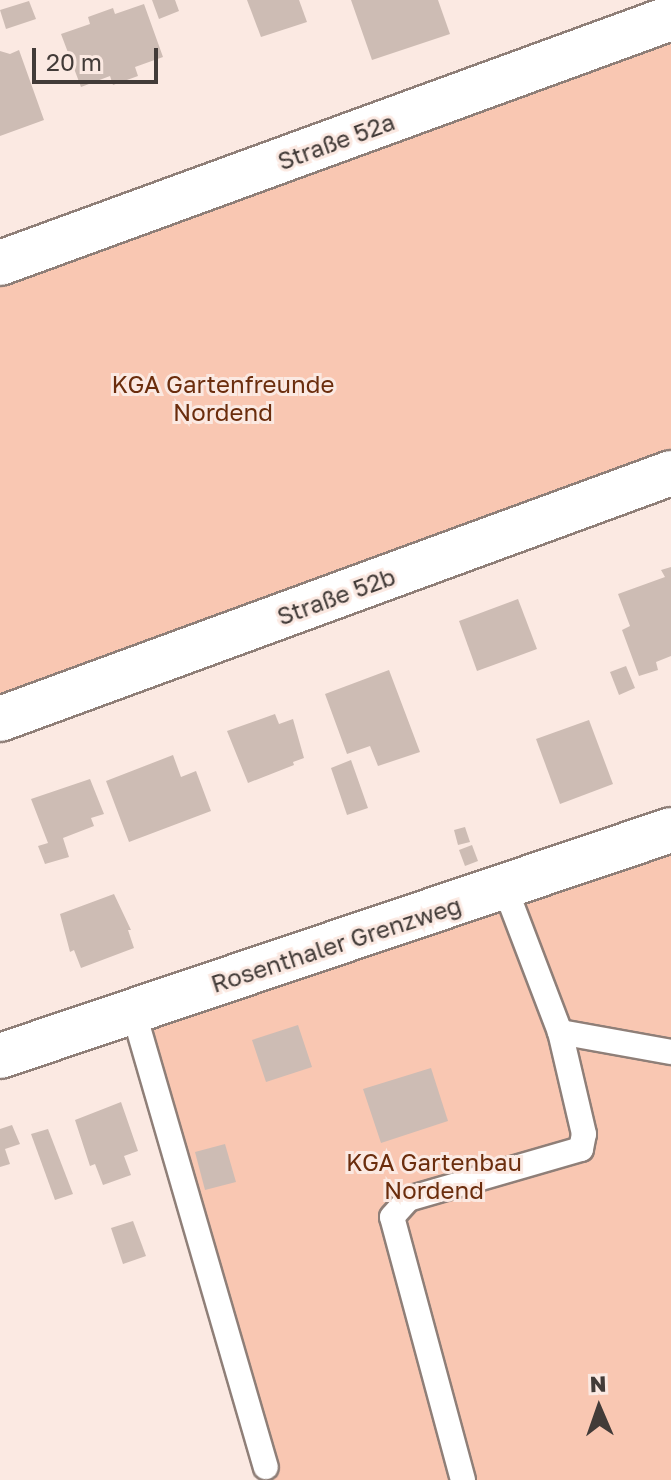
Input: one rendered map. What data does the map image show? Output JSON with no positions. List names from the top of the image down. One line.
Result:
{"streets":{"street":["Straße 52a","Straße 52b","Rosenthaler Grenzweg"]},"parks":["KGA Gartenfreunde Nordend","KGA Gartenbau Nordend"],"scale_bar":"20 m","north":"top"}
